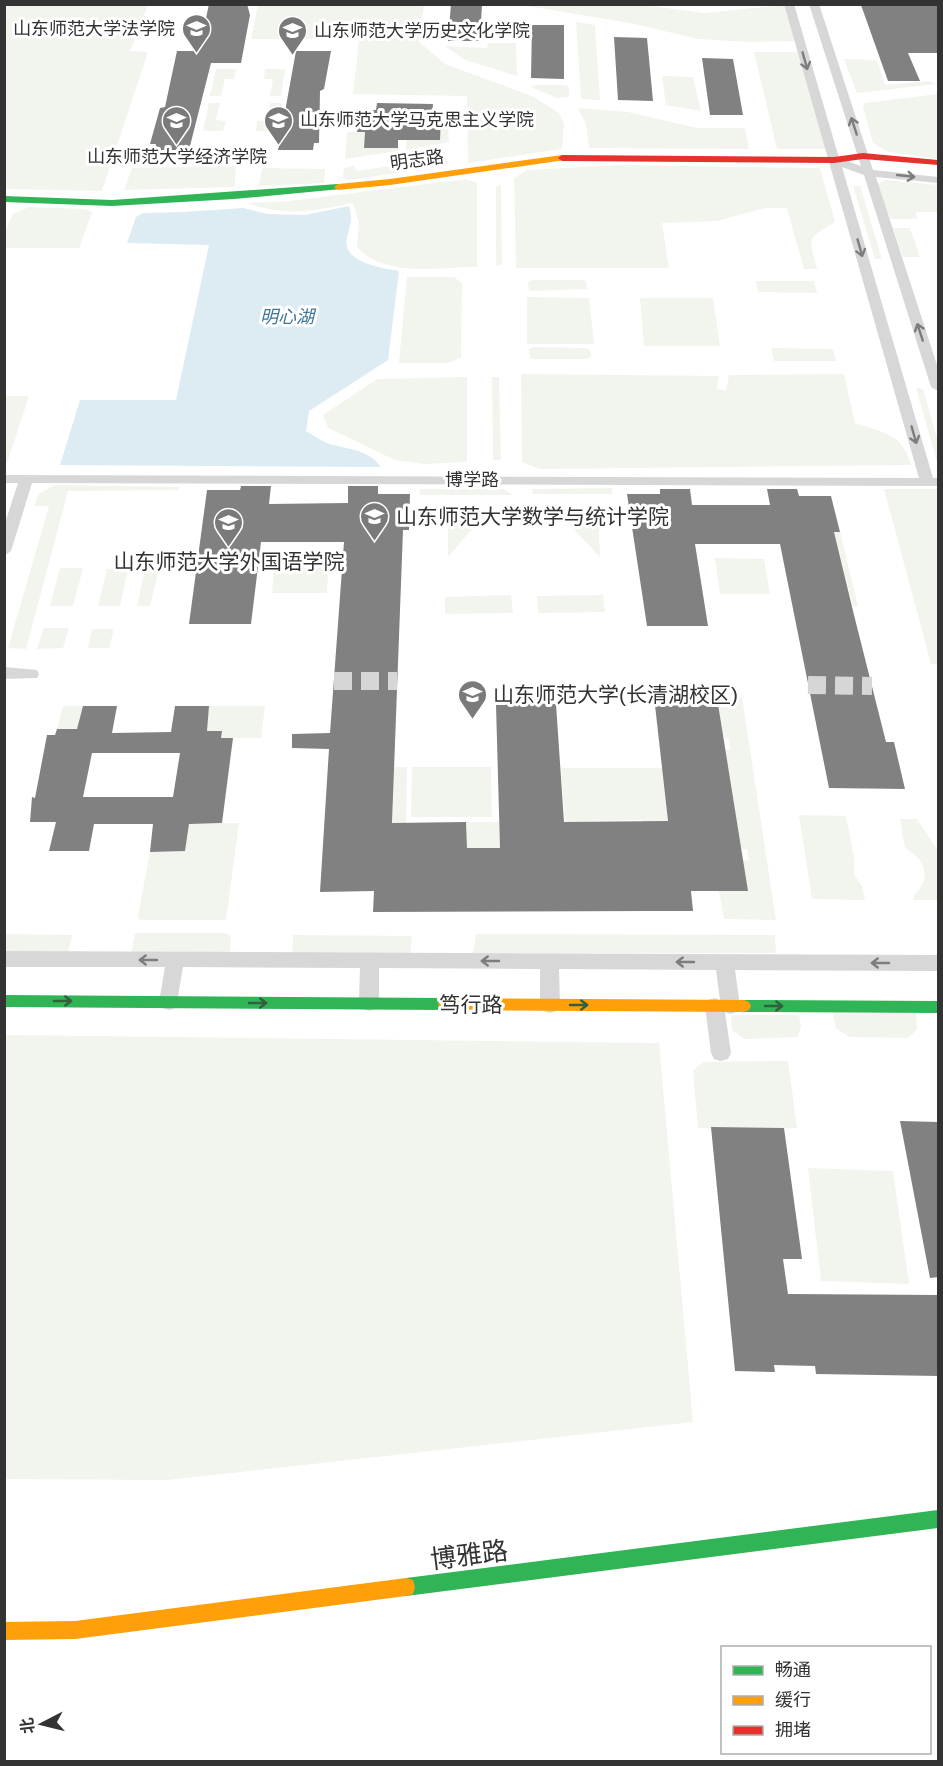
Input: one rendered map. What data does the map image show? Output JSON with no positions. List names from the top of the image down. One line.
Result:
{"streets":{"street":["明志路","博学路","笃行路","博雅路"]},"water":["明心湖"],"places":{"school or university":["山东师范大学法学院","山东师范大学历史文化学院","山东师范大学经济学院","山东师范大学马克思主义学院","山东师范大学数学与统计学院","山东师范大学外国语学院","山东师范大学(长清湖校区)"]},"legend":["畅通","缓行","拥堵"],"north":"left"}
